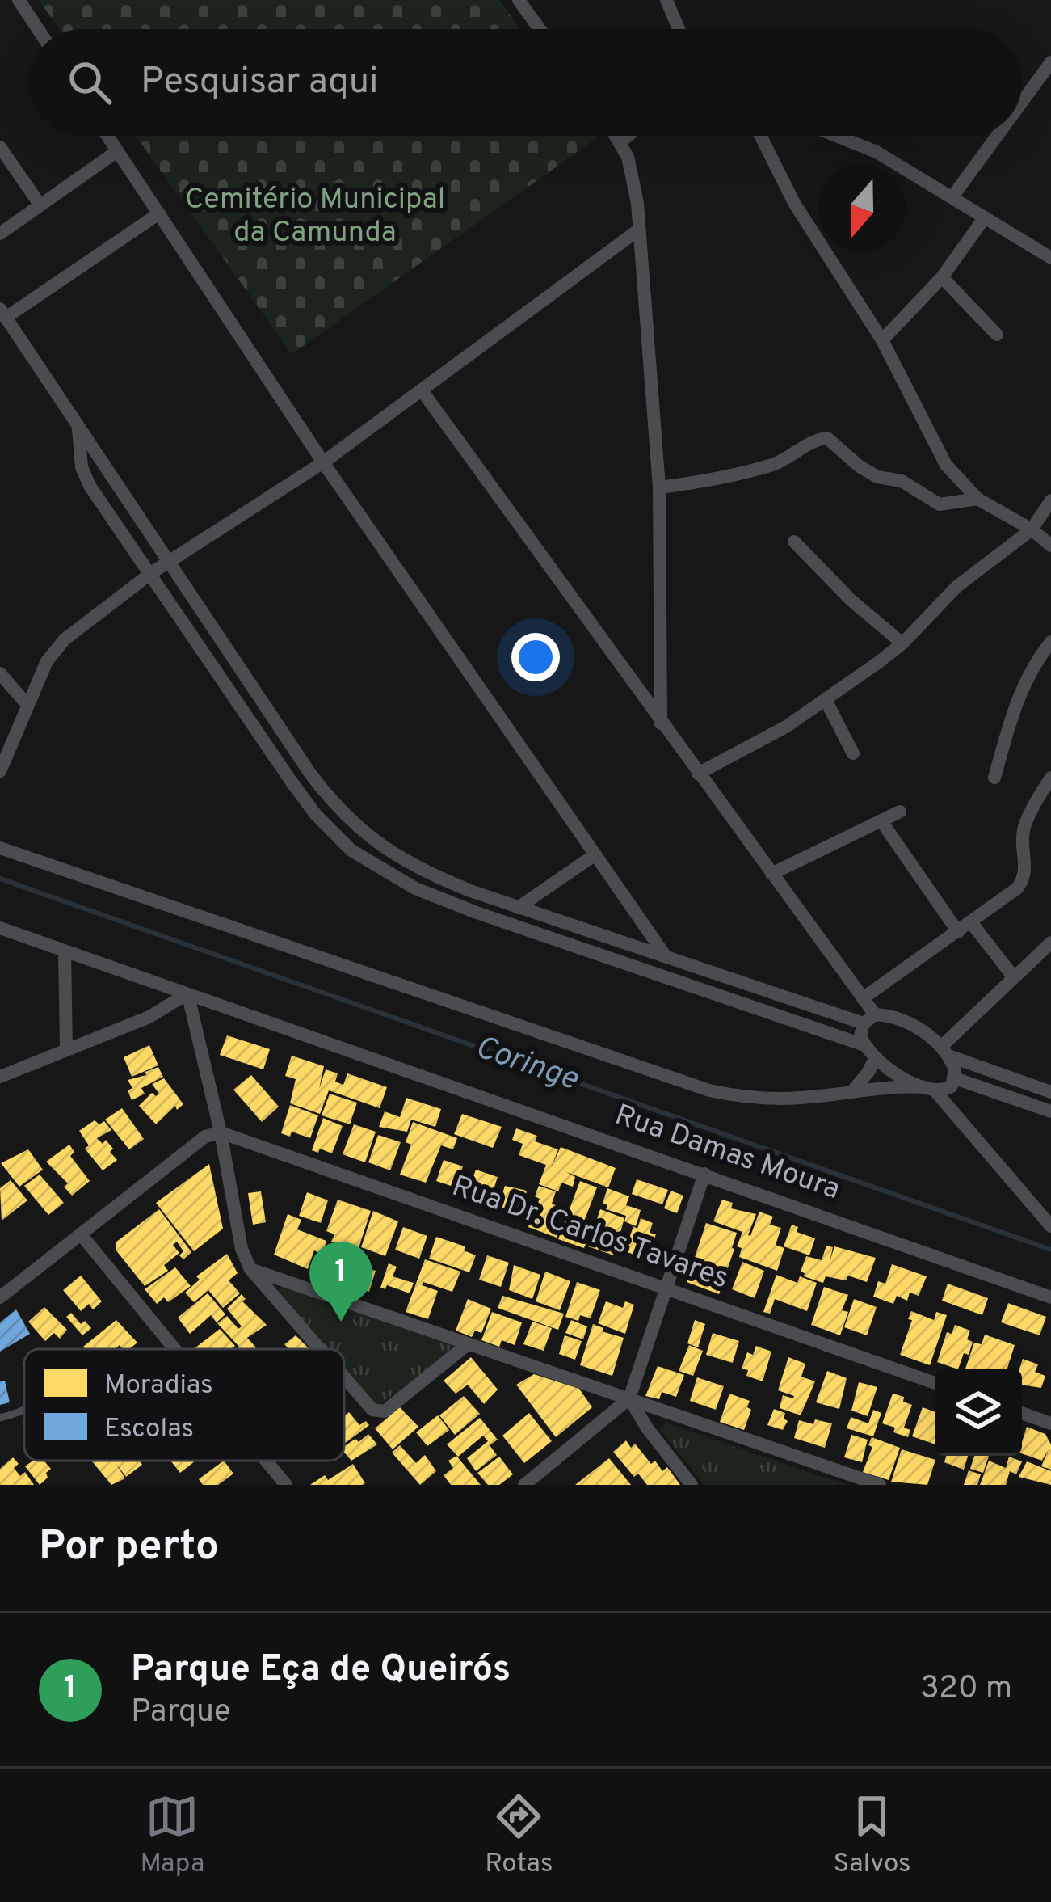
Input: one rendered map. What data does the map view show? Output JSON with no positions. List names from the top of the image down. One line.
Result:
{"streets":{"street":["Rua Damas Moura","Rua Dr. Carlos Tavares"]},"water":["Coringe"],"parks":["Cemitério Municipal da Camunda"],"legend":["Moradias","Escolas"],"north":"bottom","page":{"search":"Pesquisar aqui","pins":"1","heading":"Por perto","list":[{"mark":"1","name":"Parque Eça de Queirós","note":"Parque","value":"320 m"}],"nav":["Mapa","Rotas","Salvos"]}}
